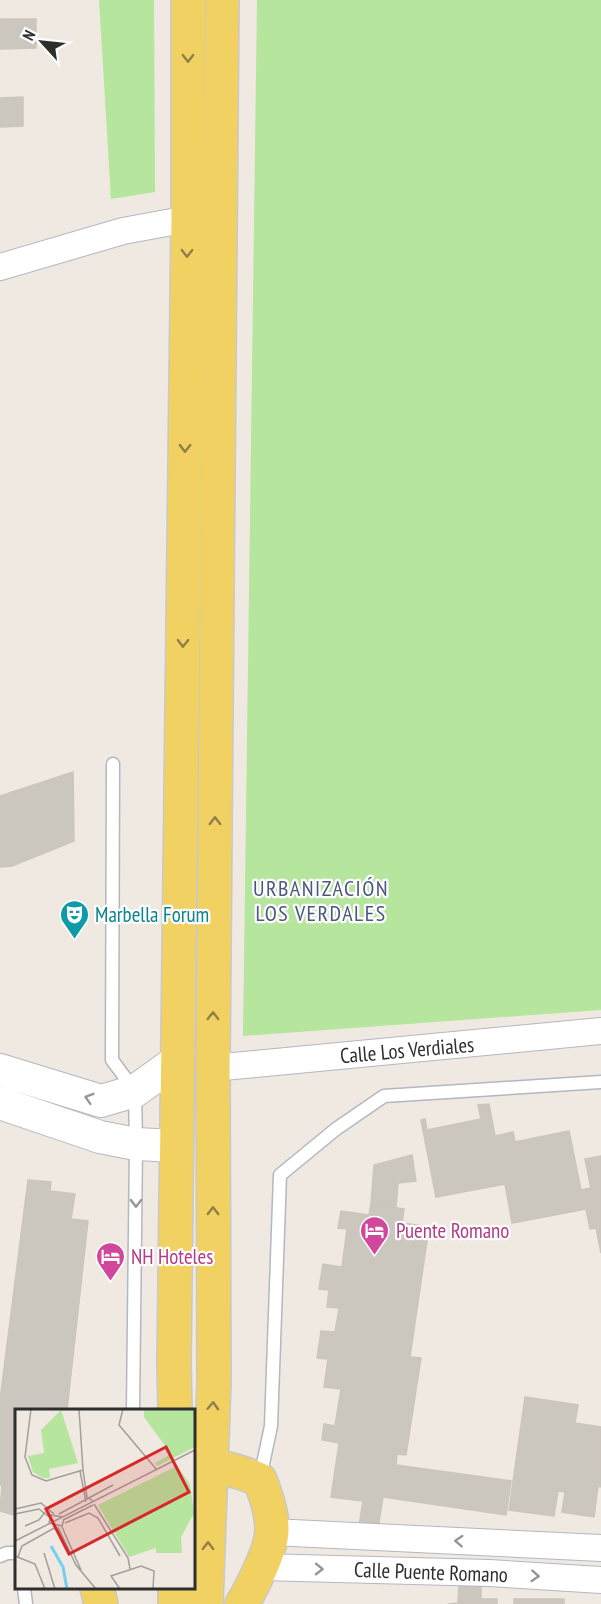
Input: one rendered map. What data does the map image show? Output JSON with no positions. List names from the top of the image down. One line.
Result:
{"streets":{"street":["Calle Los Verdiales","Calle Puente Romano"]},"districts":["URBANIZACIÓN LOS VERDALES"],"places":{"theatre":["Marbella Forum"],"hotel":["Puente Romano","NH Hoteles"]},"north":"top left"}
